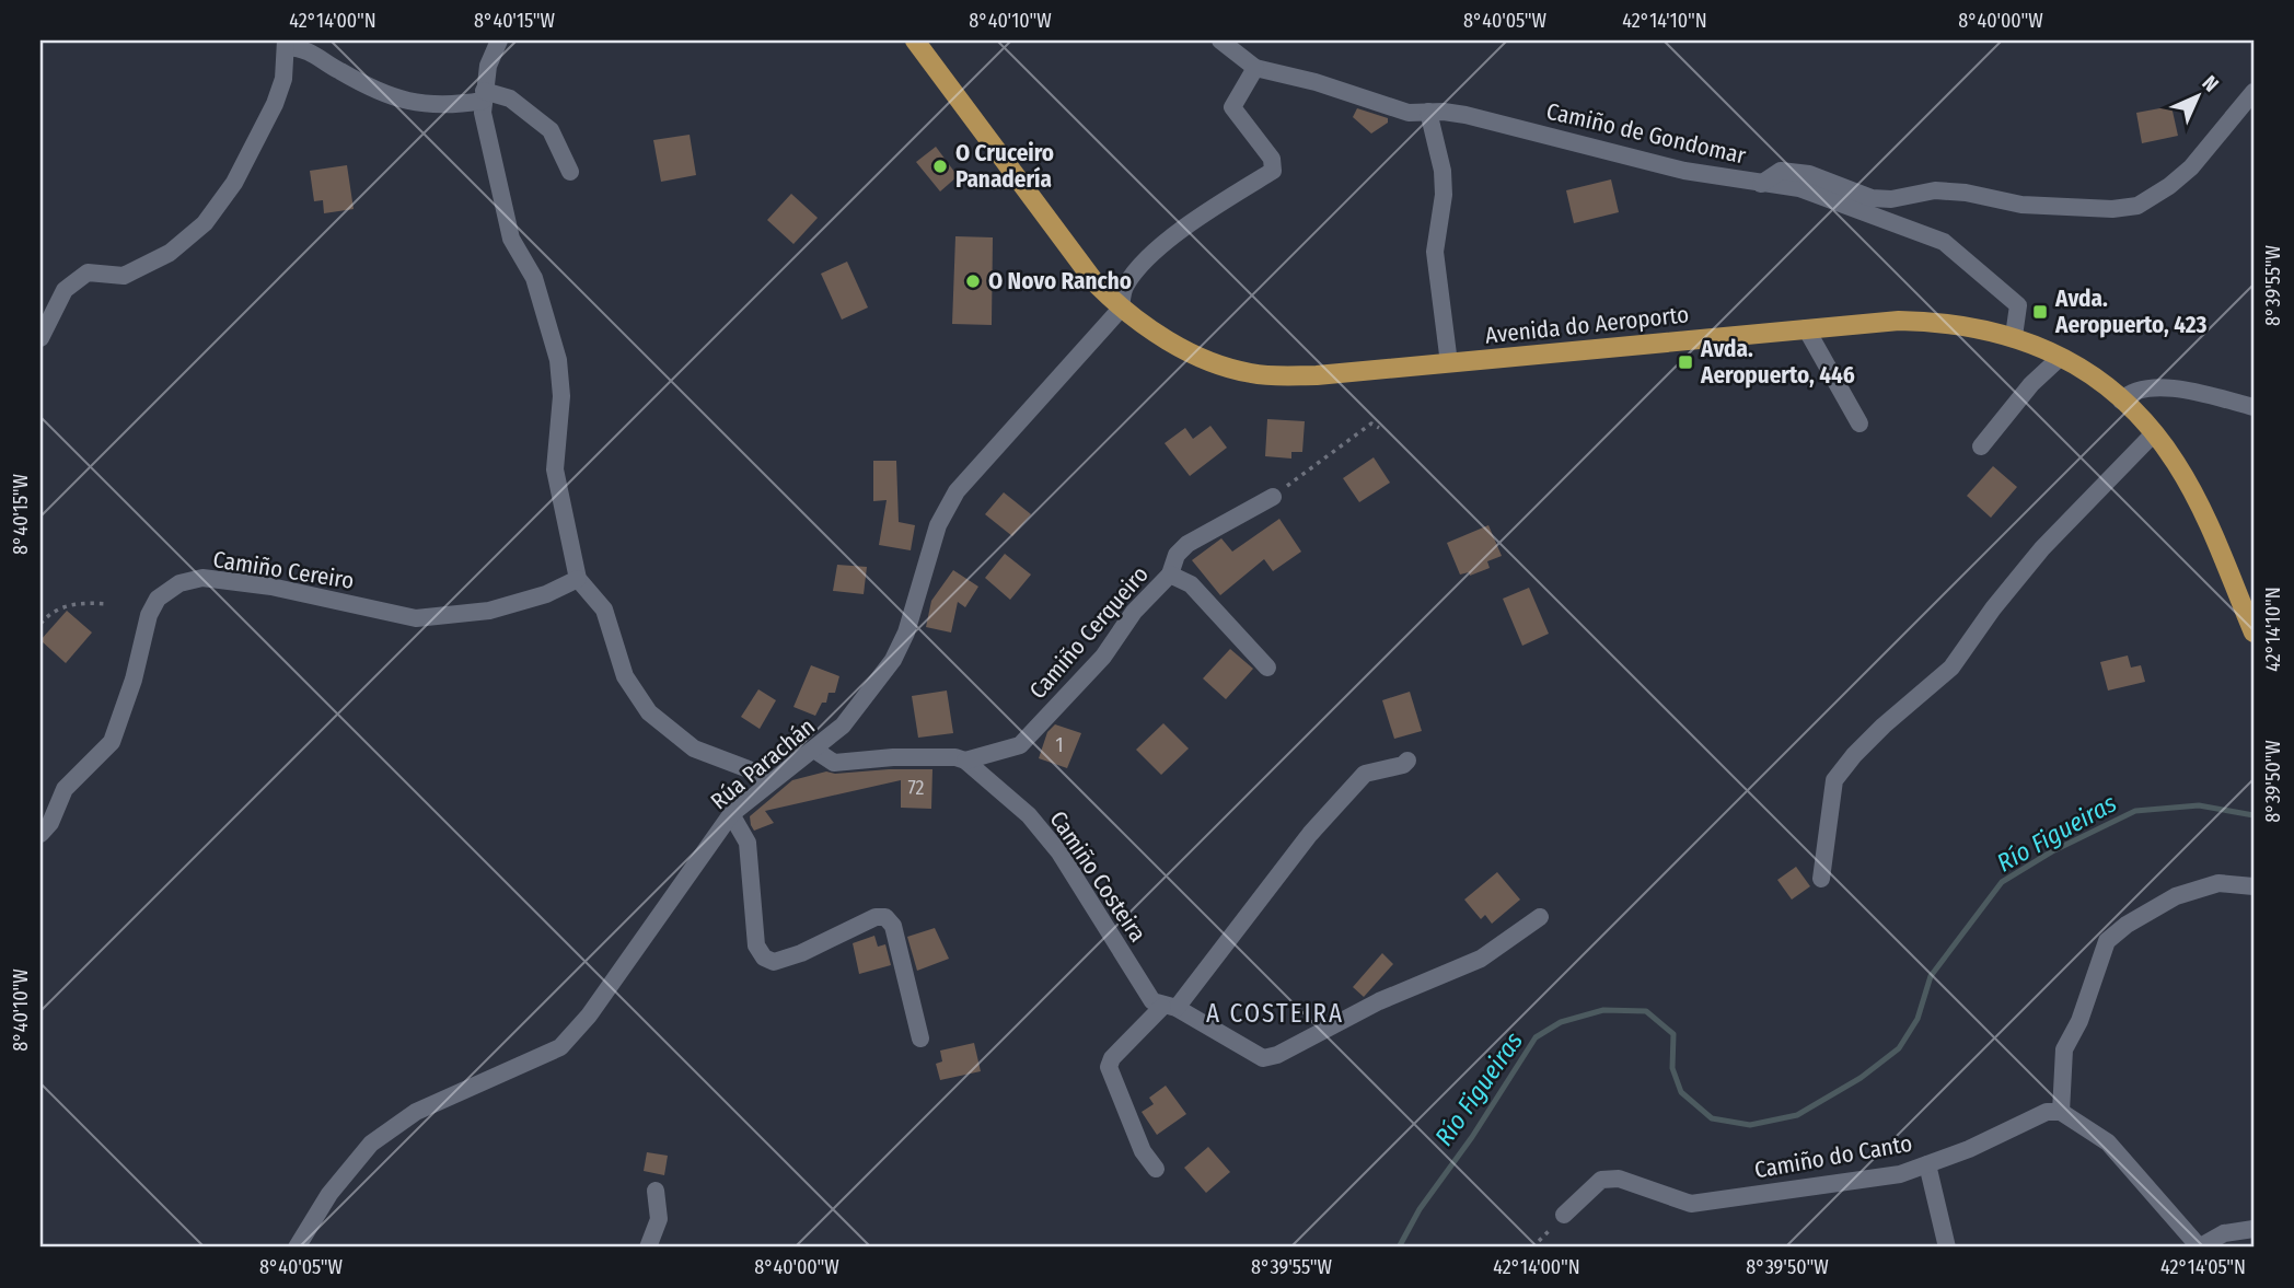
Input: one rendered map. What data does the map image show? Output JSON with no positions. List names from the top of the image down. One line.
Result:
{"streets":{"main road":["Avenida do Aeroporto"],"street":["Camiño de Gondomar","Camiño Cereiro","Camiño Cerqueiro","Rúa Parachán","Camiño Costeira","Camiño do Canto"]},"crossings":[["Camiño de Gondomar","Avenida do Aeroporto"],["Avenida do Aeroporto","Rúa Parachán"],["Camiño Cerqueiro","Camiño Costeira"]],"districts":["A COSTEIRA"],"water":["Río Figueiras"],"places":{"other":["O Cruceiro Panadería","O Novo Rancho"],"transit":["Avda. Aeropuerto, 423","Avda. Aeropuerto, 446"]},"house_numbers":["1","72"],"north":"top right","coordinates":["42°14'00\"N","8°40'15\"W","8°40'10\"W","8°40'05\"W","42°14'10\"N","8°40'00\"W","8°39'55\"W","8°39'50\"W","42°14'05\"N"]}
